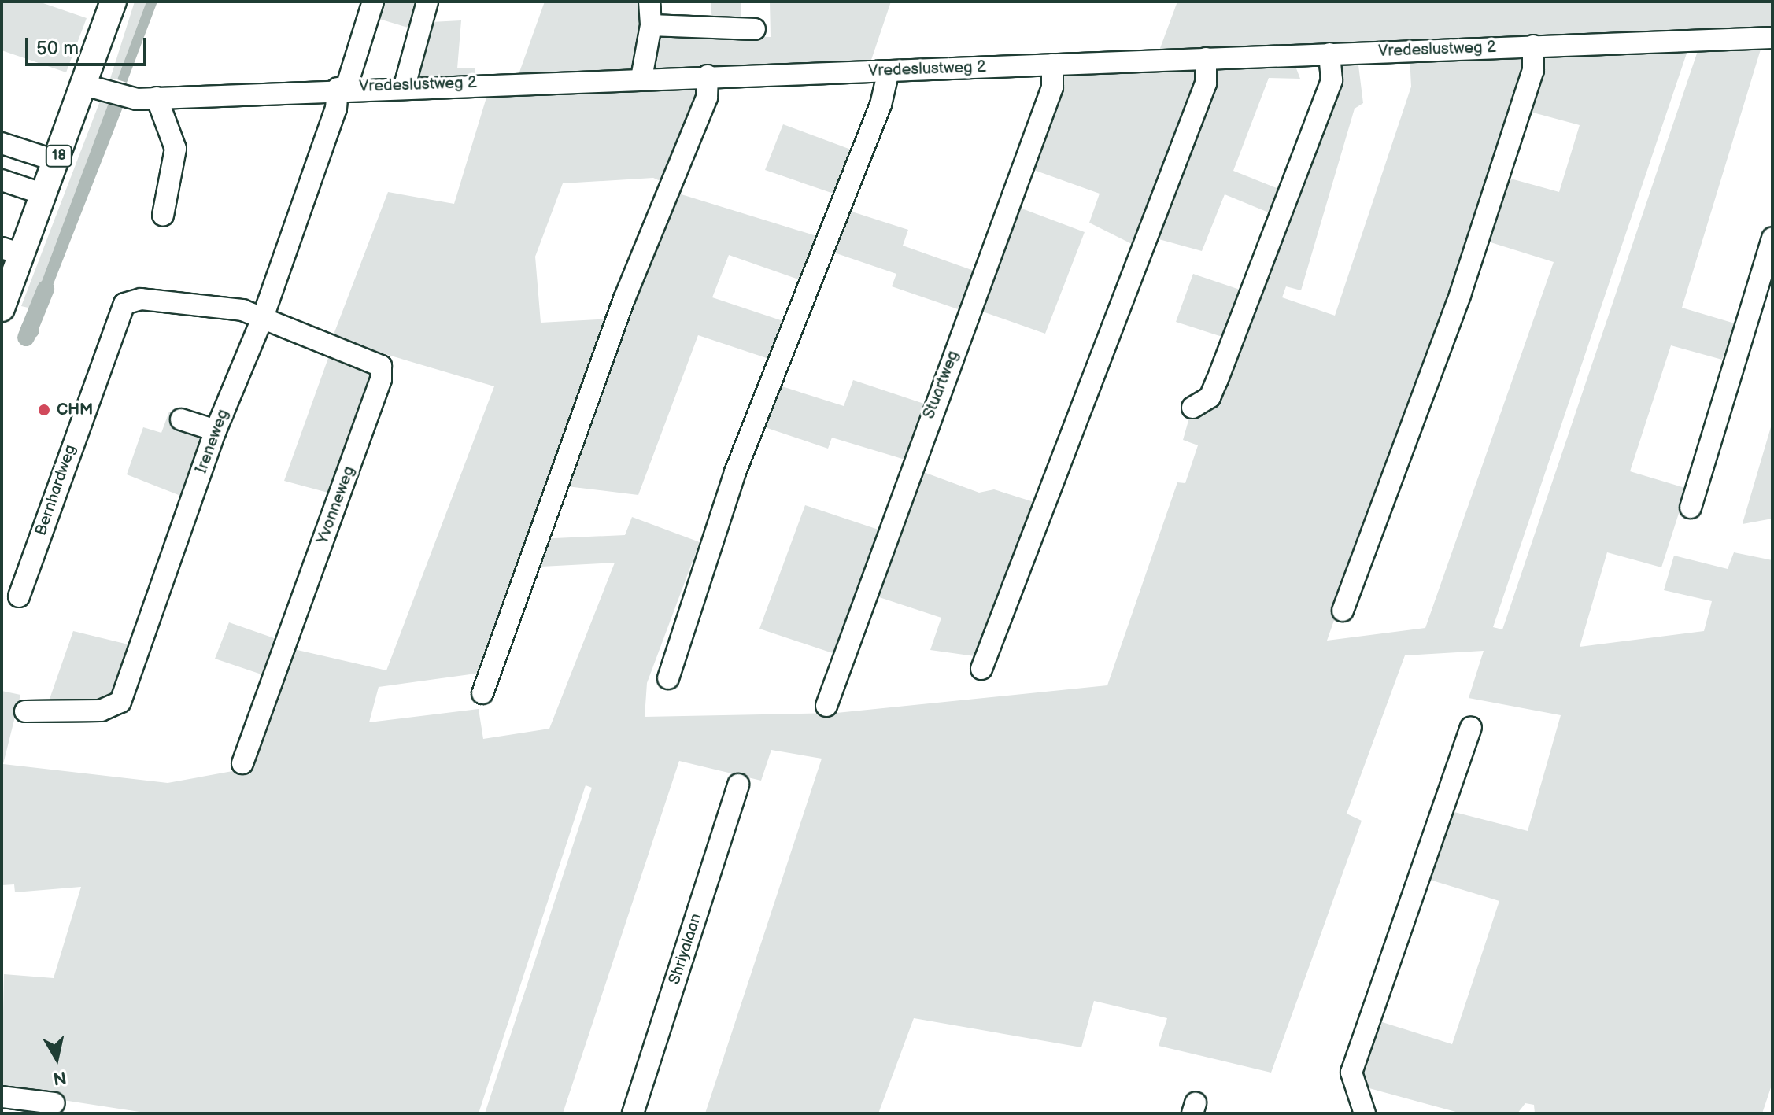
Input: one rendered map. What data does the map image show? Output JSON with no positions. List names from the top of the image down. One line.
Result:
{"streets":{"main road":["18"],"street":["Vredeslustweg 2","Stuartweg","Ireneweg","Bernhardweg","Yvonneweg","Shriyalaan"]},"crossings":[["Vredeslustweg 2","18"],["Vredeslustweg 2","Stuartweg"],["Vredeslustweg 2","Ireneweg"],["Ireneweg","Bernhardweg"],["Ireneweg","Yvonneweg"],["Bernhardweg","Yvonneweg"]],"places":["CHM"],"scale_bar":"50 m","north":"bottom"}
